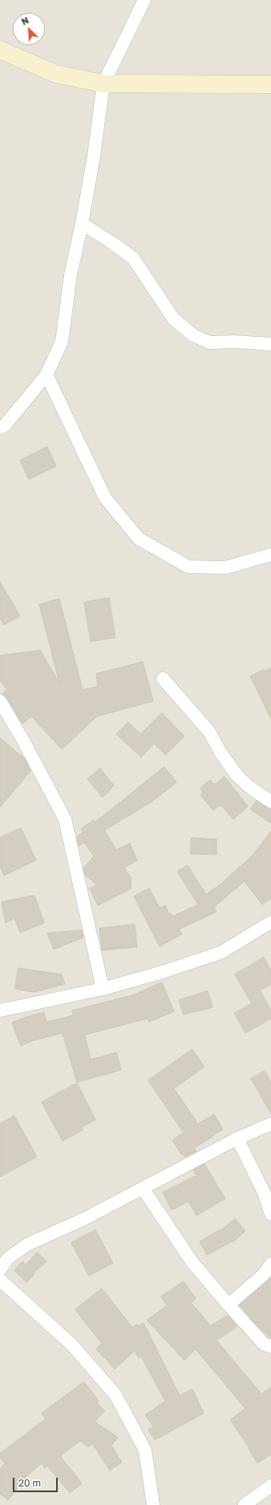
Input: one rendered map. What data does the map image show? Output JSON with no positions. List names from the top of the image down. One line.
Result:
{"scale_bar":"20 m","north":"top left"}
